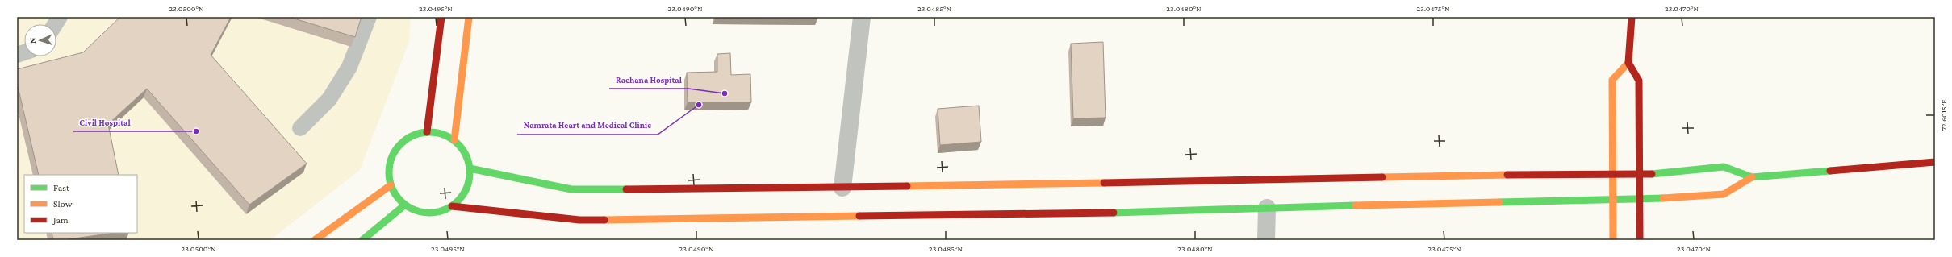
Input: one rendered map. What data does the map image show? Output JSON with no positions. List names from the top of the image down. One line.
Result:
{"places":["Rachana Hospital","Namrata Heart and Medical Clinic","Civil Hospital"],"legend":["Fast","Slow","Jam"],"north":"left","coordinates":["23.0500°N","23.0495°N","23.0490°N","23.0485°N","23.0480°N","23.0475°N","23.0470°N","72.6015°E"]}
